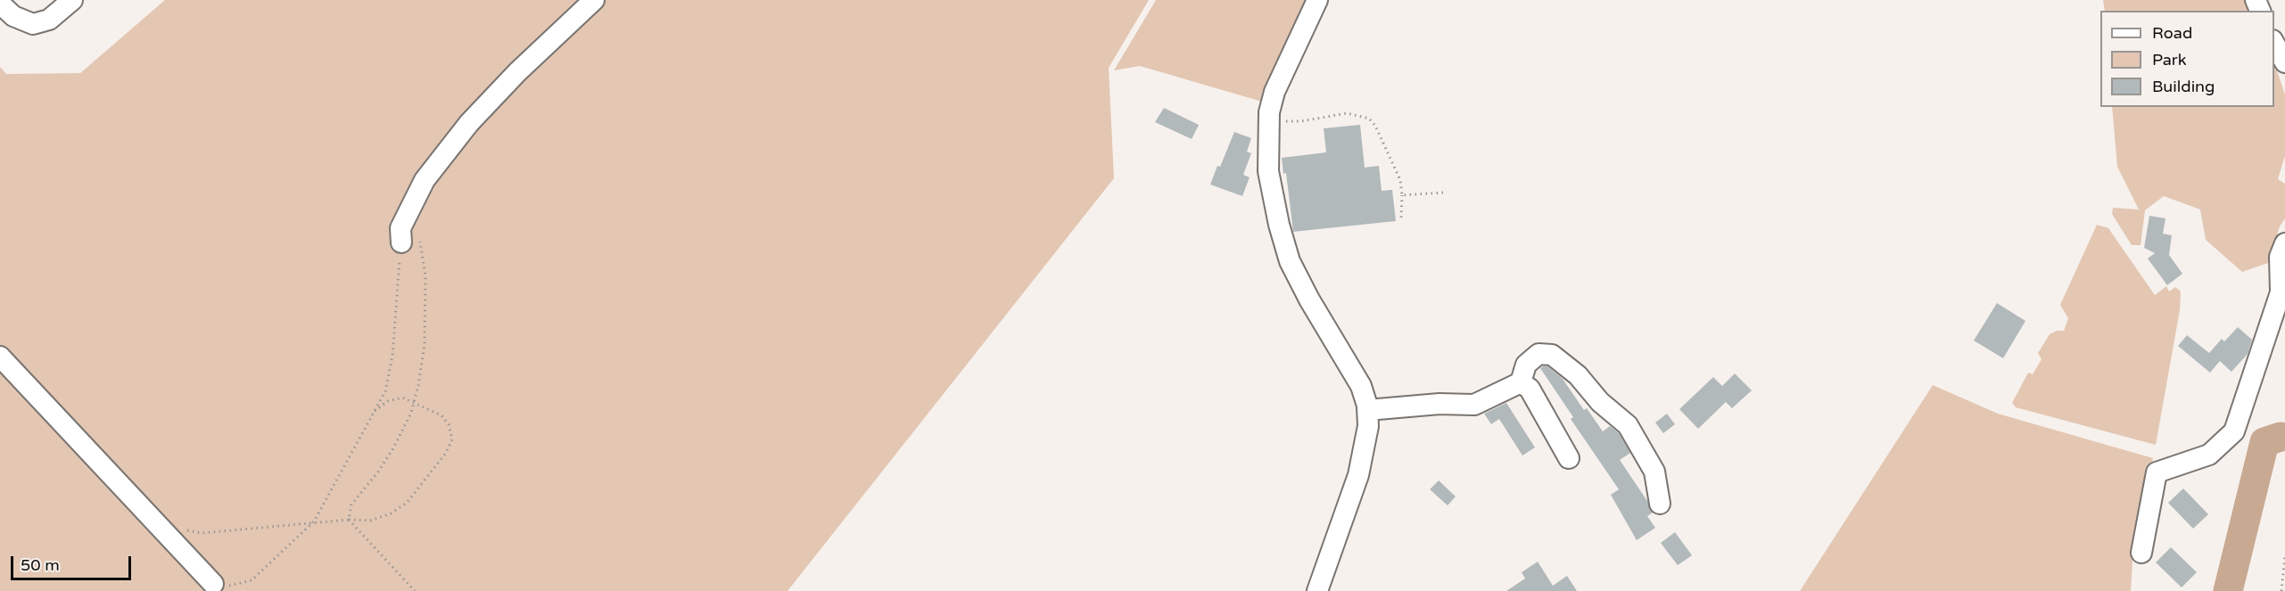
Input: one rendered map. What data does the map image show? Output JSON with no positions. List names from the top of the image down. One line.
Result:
{"legend":["Road","Park","Building"],"scale_bar":"50 m"}
